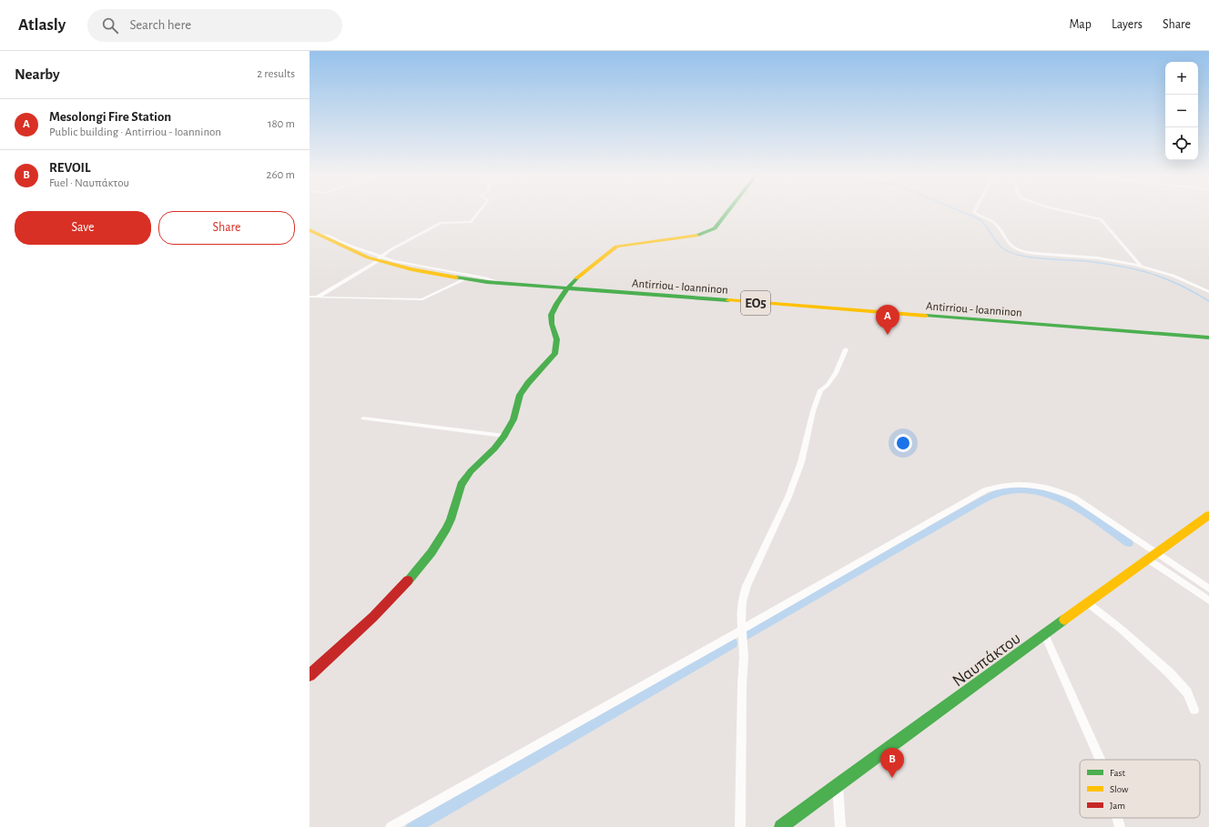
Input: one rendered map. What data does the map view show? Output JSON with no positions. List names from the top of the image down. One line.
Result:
{"streets":{"main road":["Antirriou - Ioanninon","ΕΟ5","Ναυπάκτου"]},"legend":["Fast","Slow","Jam"],"page":{"header":"Atlasly","search":"Search here","nav":["Map","Layers","Share"],"heading":["Nearby","2 results"],"map_buttons":["+","−"],"list":[{"mark":"A","name":"Mesolongi Fire Station","note":"Public building · Antirriou - Ioanninon","value":"180 m"},{"mark":"B","name":"REVOIL","note":"Fuel · Ναυπάκτου","value":"260 m"}],"buttons":["Save","Share"],"pins":["A","B"]}}
